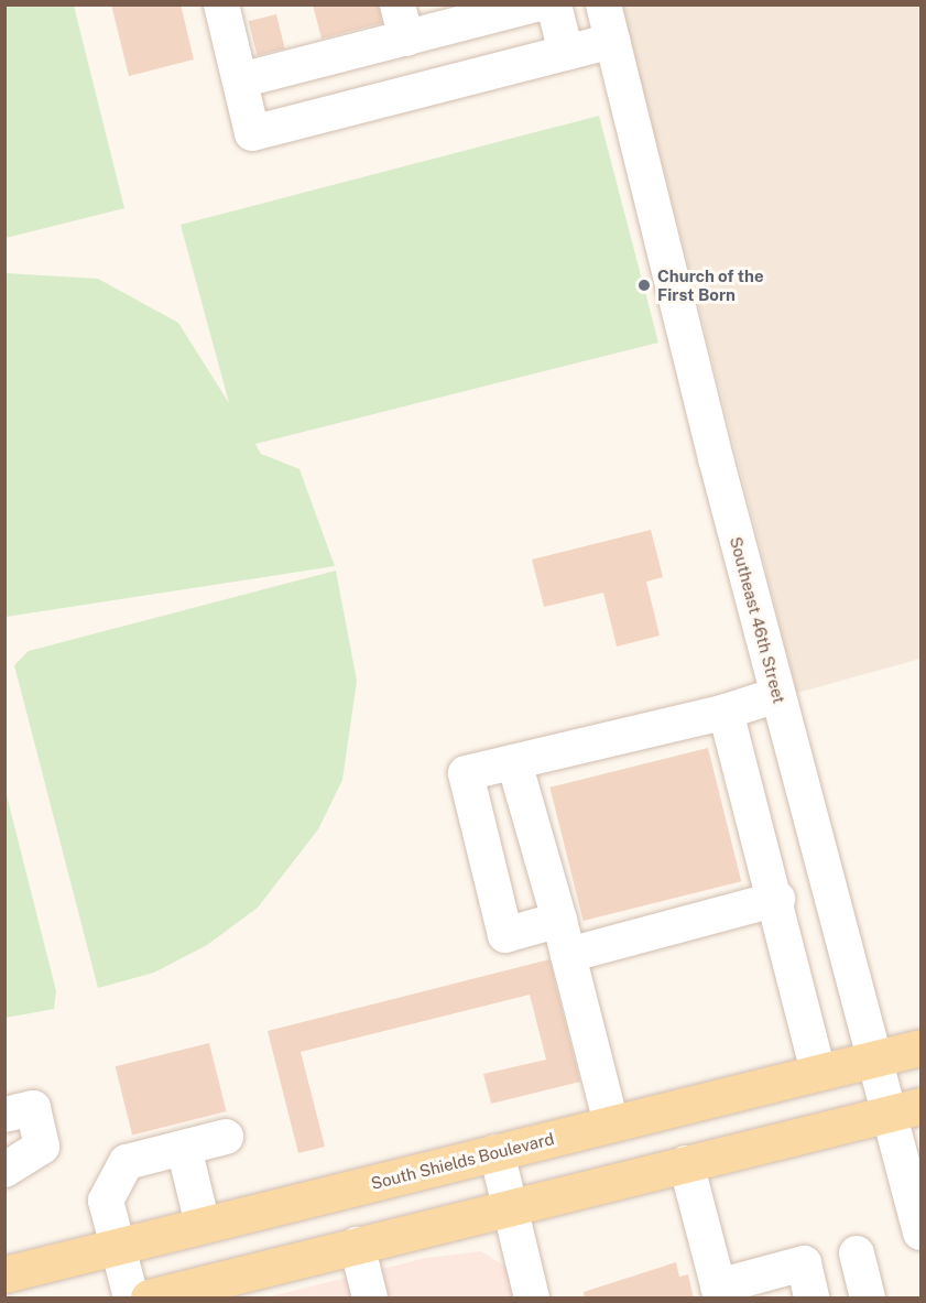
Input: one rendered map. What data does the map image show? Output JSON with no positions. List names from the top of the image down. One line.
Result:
{"streets":{"main road":["South Shields Boulevard"],"street":["Southeast 46th Street"]},"crossings":[["Southeast 46th Street","South Shields Boulevard"]],"places":["Church of the First Born"]}
